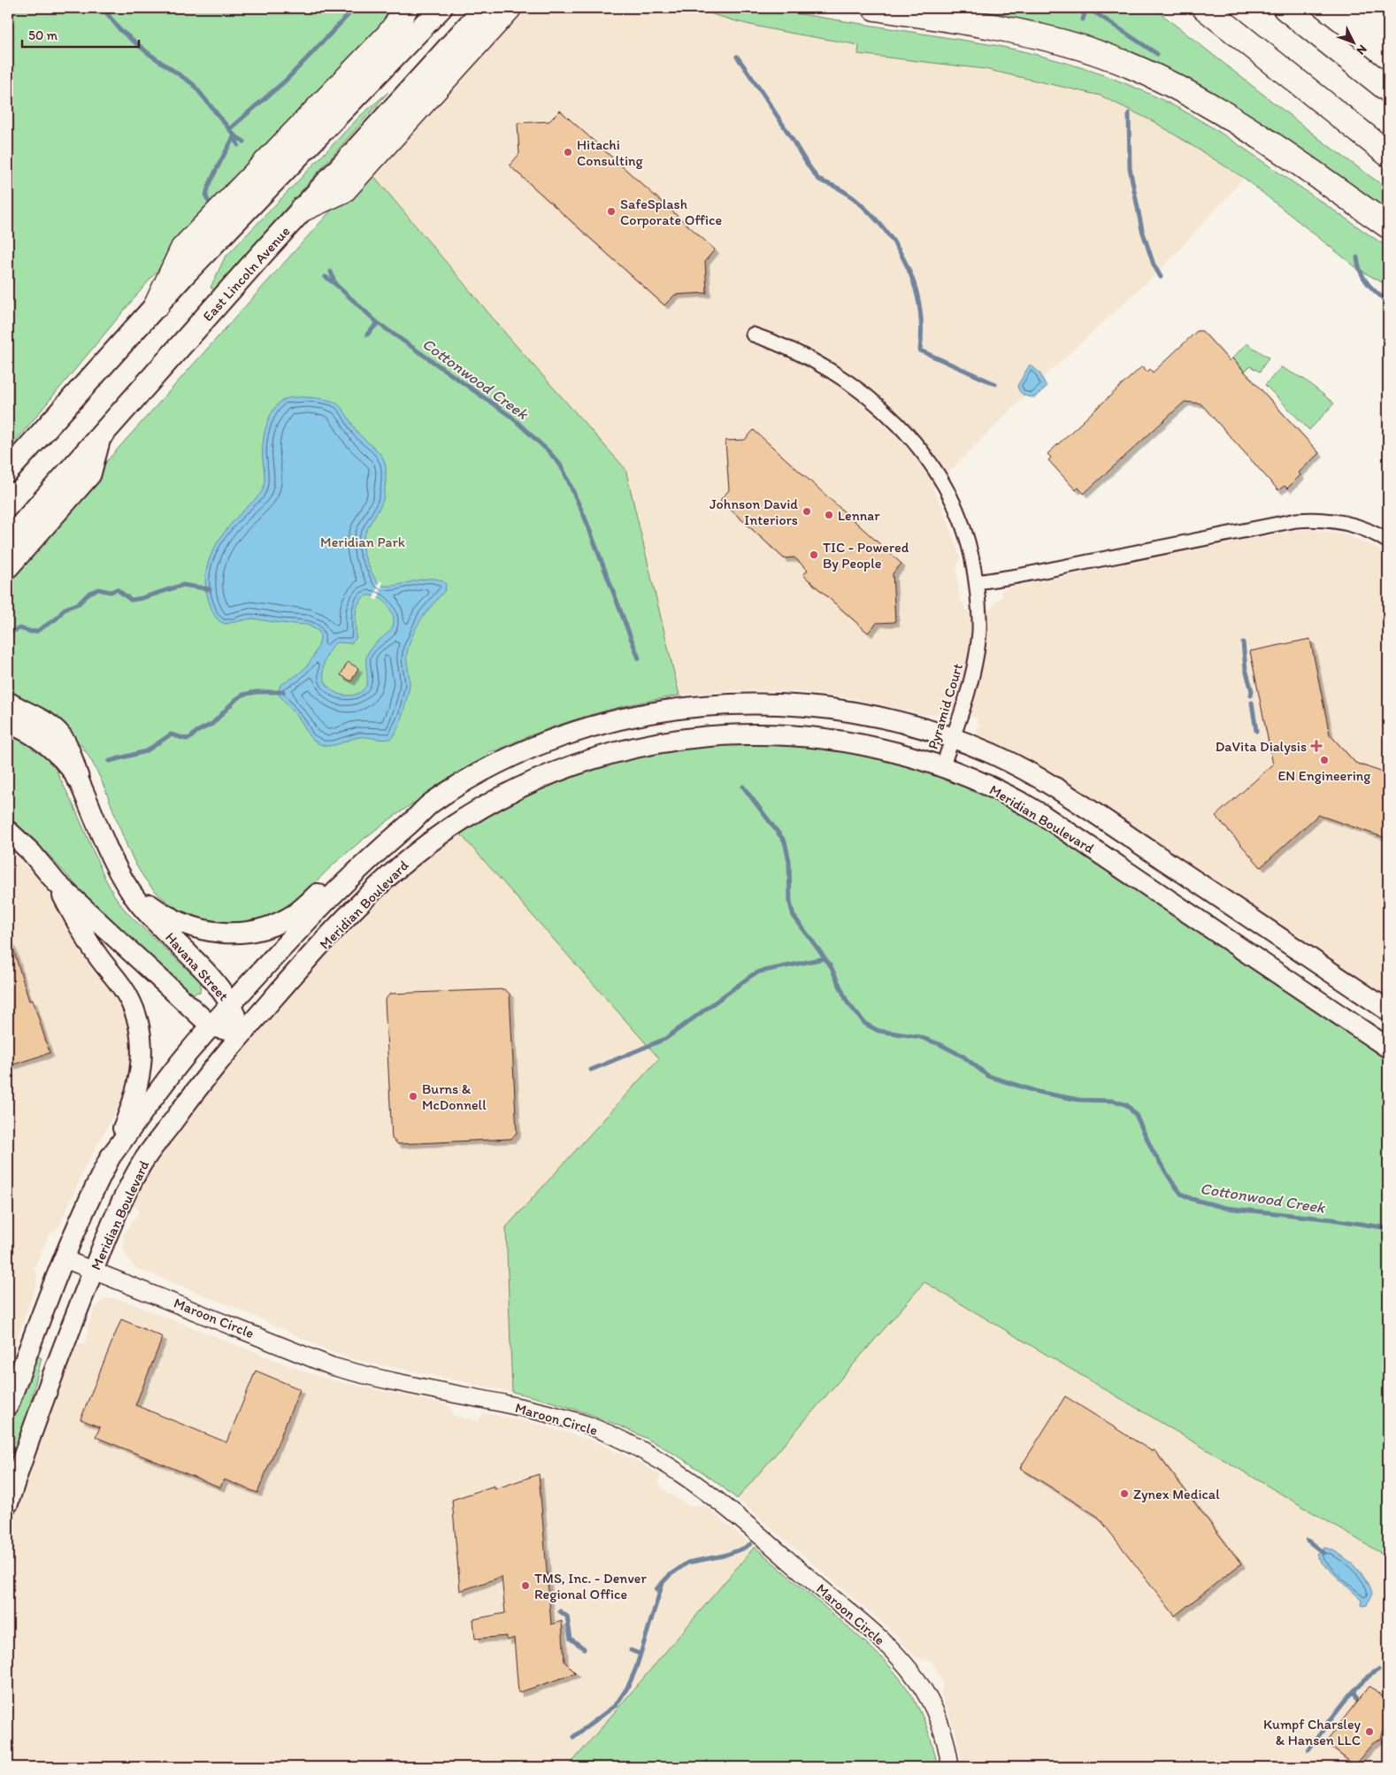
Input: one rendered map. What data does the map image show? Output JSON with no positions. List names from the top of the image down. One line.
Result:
{"streets":{"main road":["East Lincoln Avenue","Meridian Boulevard","Havana Street"],"street":["Pyramid Court","Maroon Circle"]},"crossings":[["Pyramid Court","Meridian Boulevard"],["Meridian Boulevard","Havana Street"],["Meridian Boulevard","Maroon Circle"]],"water":["Cottonwood Creek"],"parks":["Meridian Park"],"places":{"other":["Hitachi Consulting","SafeSplash Corporate Office","Johnson David Interiors","Lennar","TIC - Powered By People","EN Engineering","Burns & McDonnell","Zynex Medical","TMS, Inc. - Denver Regional Office","Kumpf Charsley & Hansen LLC"],"health":["DaVita Dialysis"]},"scale_bar":"50 m","north":"bottom right"}
